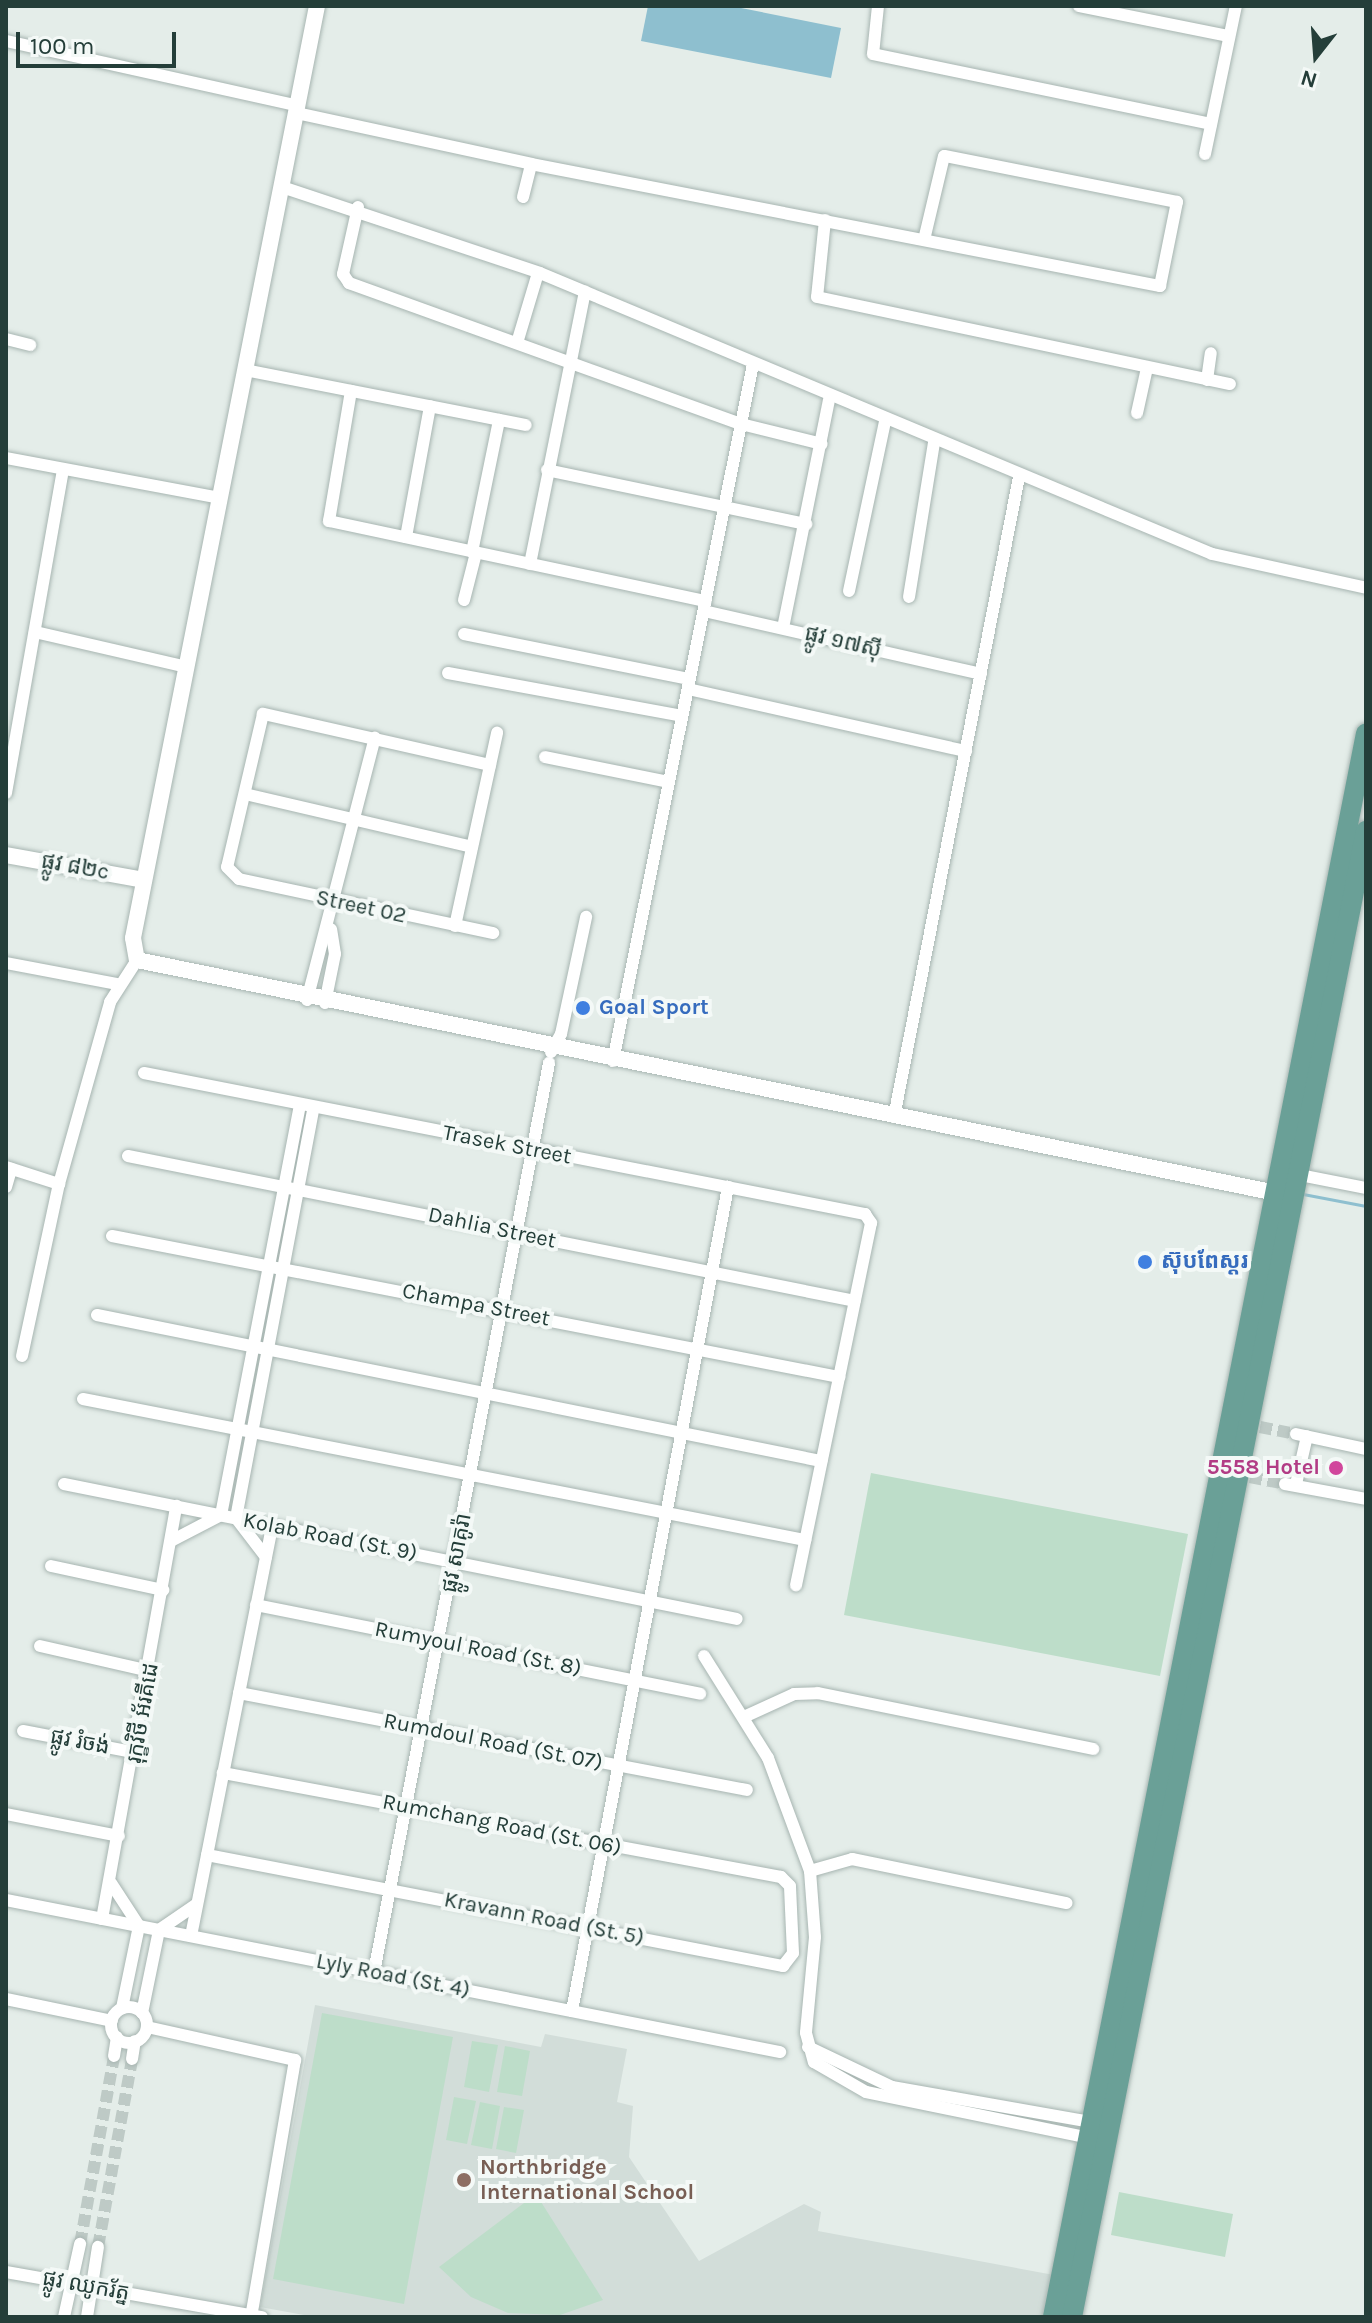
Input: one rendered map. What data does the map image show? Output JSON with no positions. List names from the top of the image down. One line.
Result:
{"streets":{"street":["ផ្លូវ ១៧ស៊ី","ផ្លូវ ៨២c","Street 02","Trasek Street","Dahlia Street","Champa Street","Kolab Road (St. 9)","ផ្លូវ សាគូរ៉ា","Rumyoul Road (St. 8)","រុក្ខវិថី អ័រគីដេ","ផ្លូវ រំចង់","Rumdoul Road (St. 07)","Rumchang Road (St. 06)","Kravann Road (St. 5)","Lyly Road (St. 4)","ផ្លូវ ឈូករ័ត្ន"]},"crossings":[["Trasek Street","Dahlia Street"],["Trasek Street","ផ្លូវ សាគូរ៉ា"],["Dahlia Street","ផ្លូវ សាគូរ៉ា"],["Champa Street","ផ្លូវ សាគូរ៉ា"],["Kolab Road (St. 9)","ផ្លូវ សាគូរ៉ា"],["Kolab Road (St. 9)","រុក្ខវិថី អ័រគីដេ"],["ផ្លូវ សាគូរ៉ា","Rumyoul Road (St. 8)"],["ផ្លូវ សាគូរ៉ា","Rumdoul Road (St. 07)"],["ផ្លូវ សាគូរ៉ា","Rumchang Road (St. 06)"],["ផ្លូវ សាគូរ៉ា","Kravann Road (St. 5)"],["ផ្លូវ សាគូរ៉ា","Lyly Road (St. 4)"],["រុក្ខវិថី អ័រគីដេ","ផ្លូវ រំចង់"],["រុក្ខវិថី អ័រគីដេ","Lyly Road (St. 4)"],["Rumchang Road (St. 06)","Kravann Road (St. 5)"]],"places":["Goal Sport","ស៊ុបពែស្តរ","5558 Hotel","Northbridge International School"],"scale_bar":"100 m","north":"bottom"}
